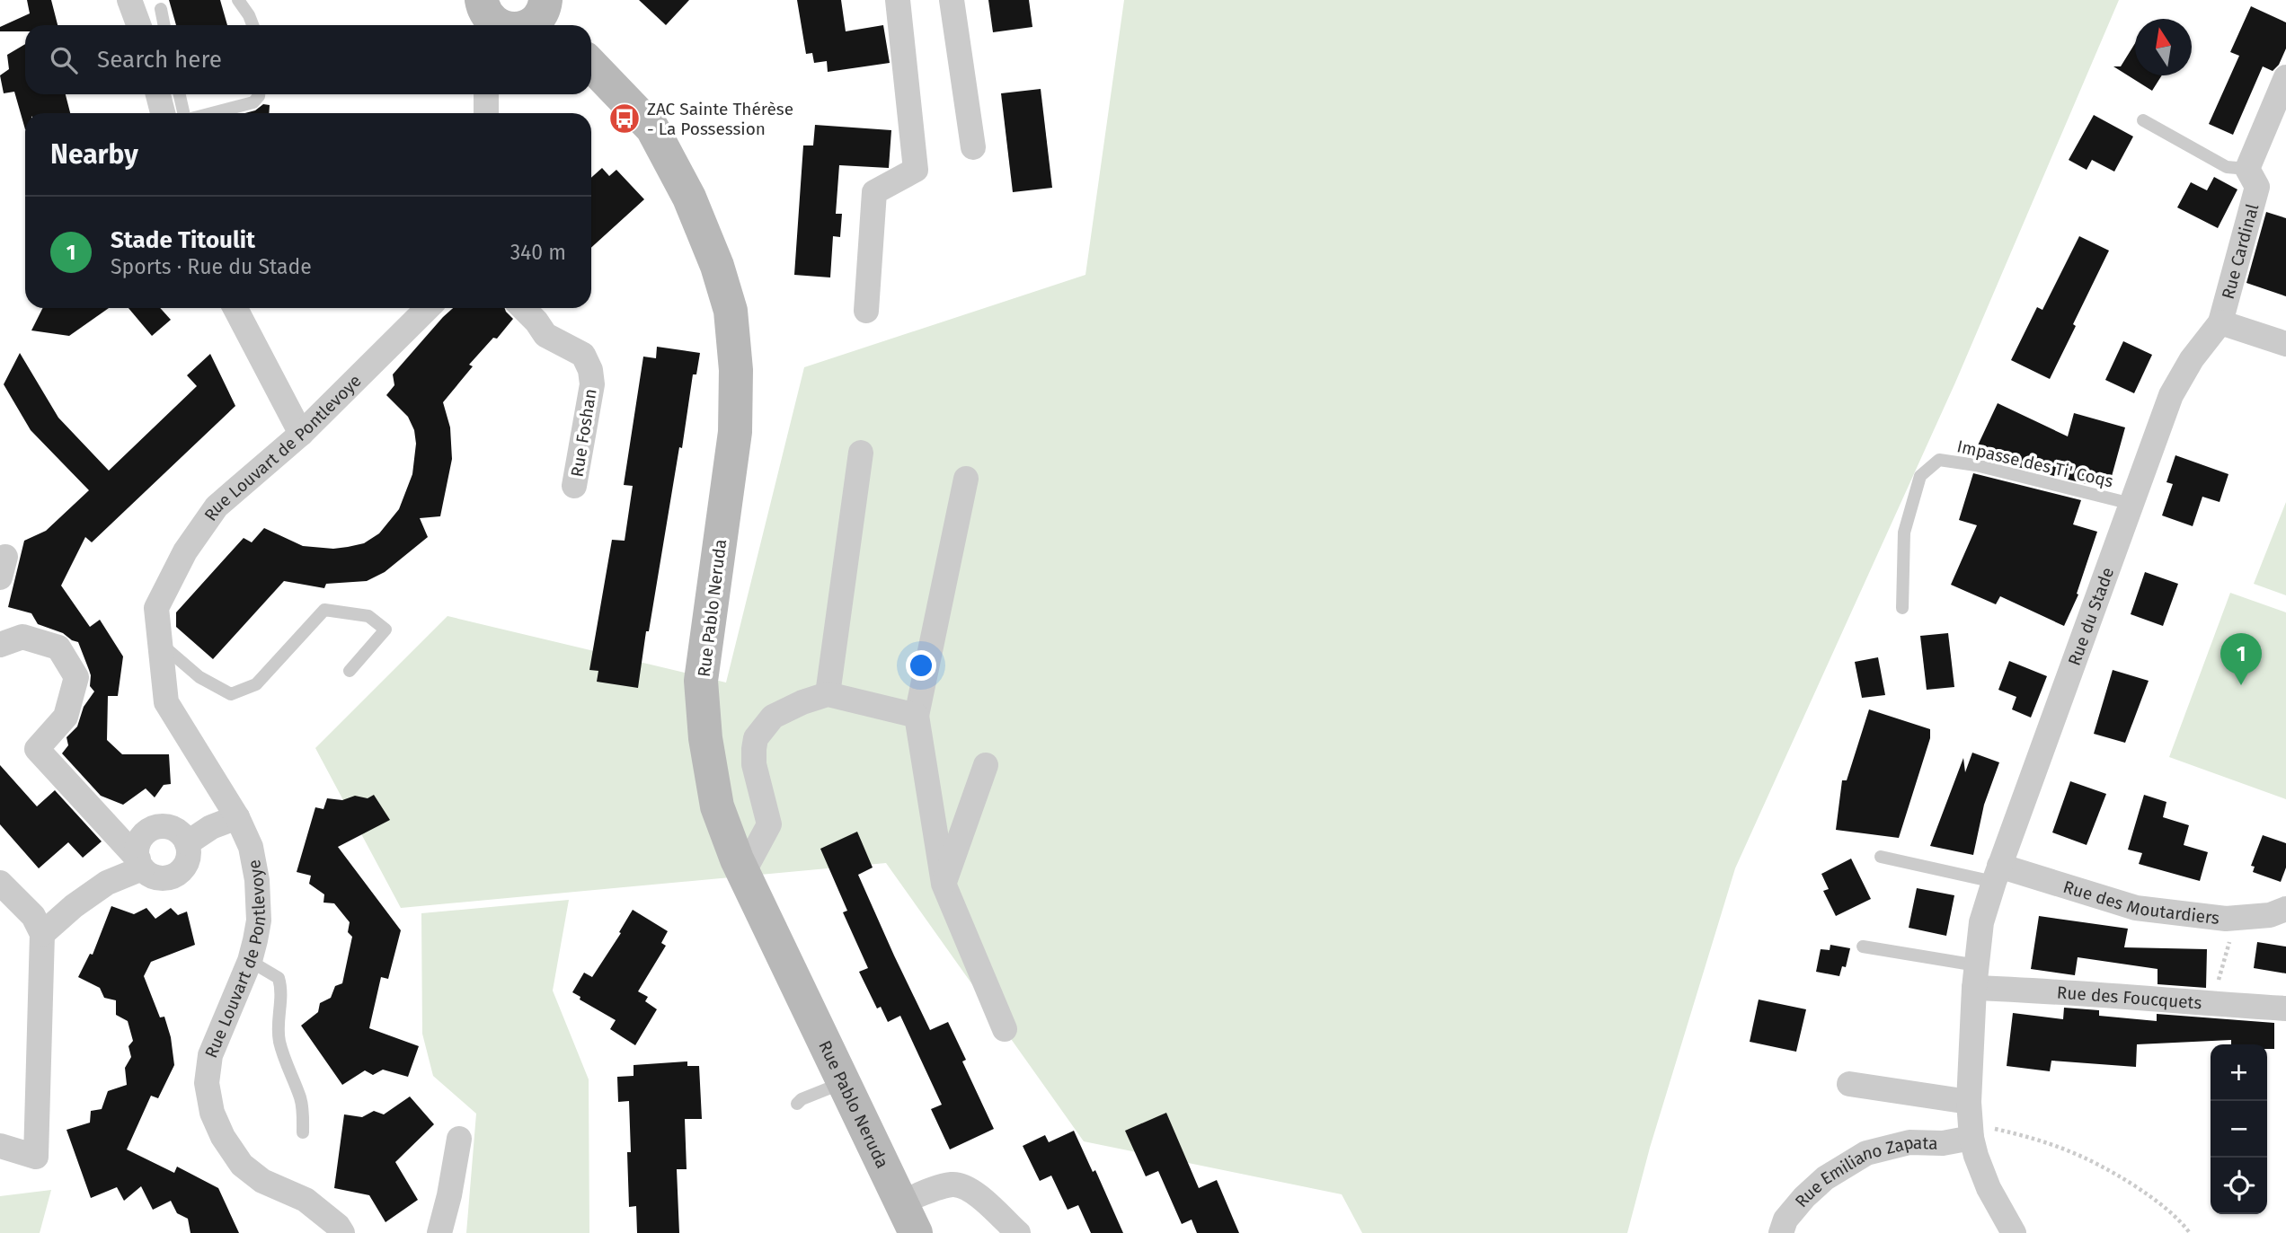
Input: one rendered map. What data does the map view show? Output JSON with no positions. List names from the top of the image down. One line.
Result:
{"streets":{"main road":["Rue Pablo Neruda"],"street":["Rue Cardinal","Rue Foshan","Rue Louvart de Pontlevoye","Rue du Stade","Rue des Moutardiers","Rue des Foucquets","Rue Emiliano Zapata"],"lane":["Impasse des Ti' Coqs"]},"crossings":[["Rue Cardinal","Rue du Stade"],["Impasse des Ti' Coqs","Rue du Stade"],["Rue du Stade","Rue des Moutardiers"],["Rue du Stade","Rue des Foucquets"],["Rue du Stade","Rue Emiliano Zapata"]],"places":{"bus stop":["ZAC Sainte Thérèse - La Possession"]},"north":"top","page":{"search":"Search here","heading":"Nearby","list":[{"mark":"1","name":"Stade Titoulit","note":"Sports · Rue du Stade","value":"340 m"}],"pins":"1","map_buttons":["+","−"]}}
